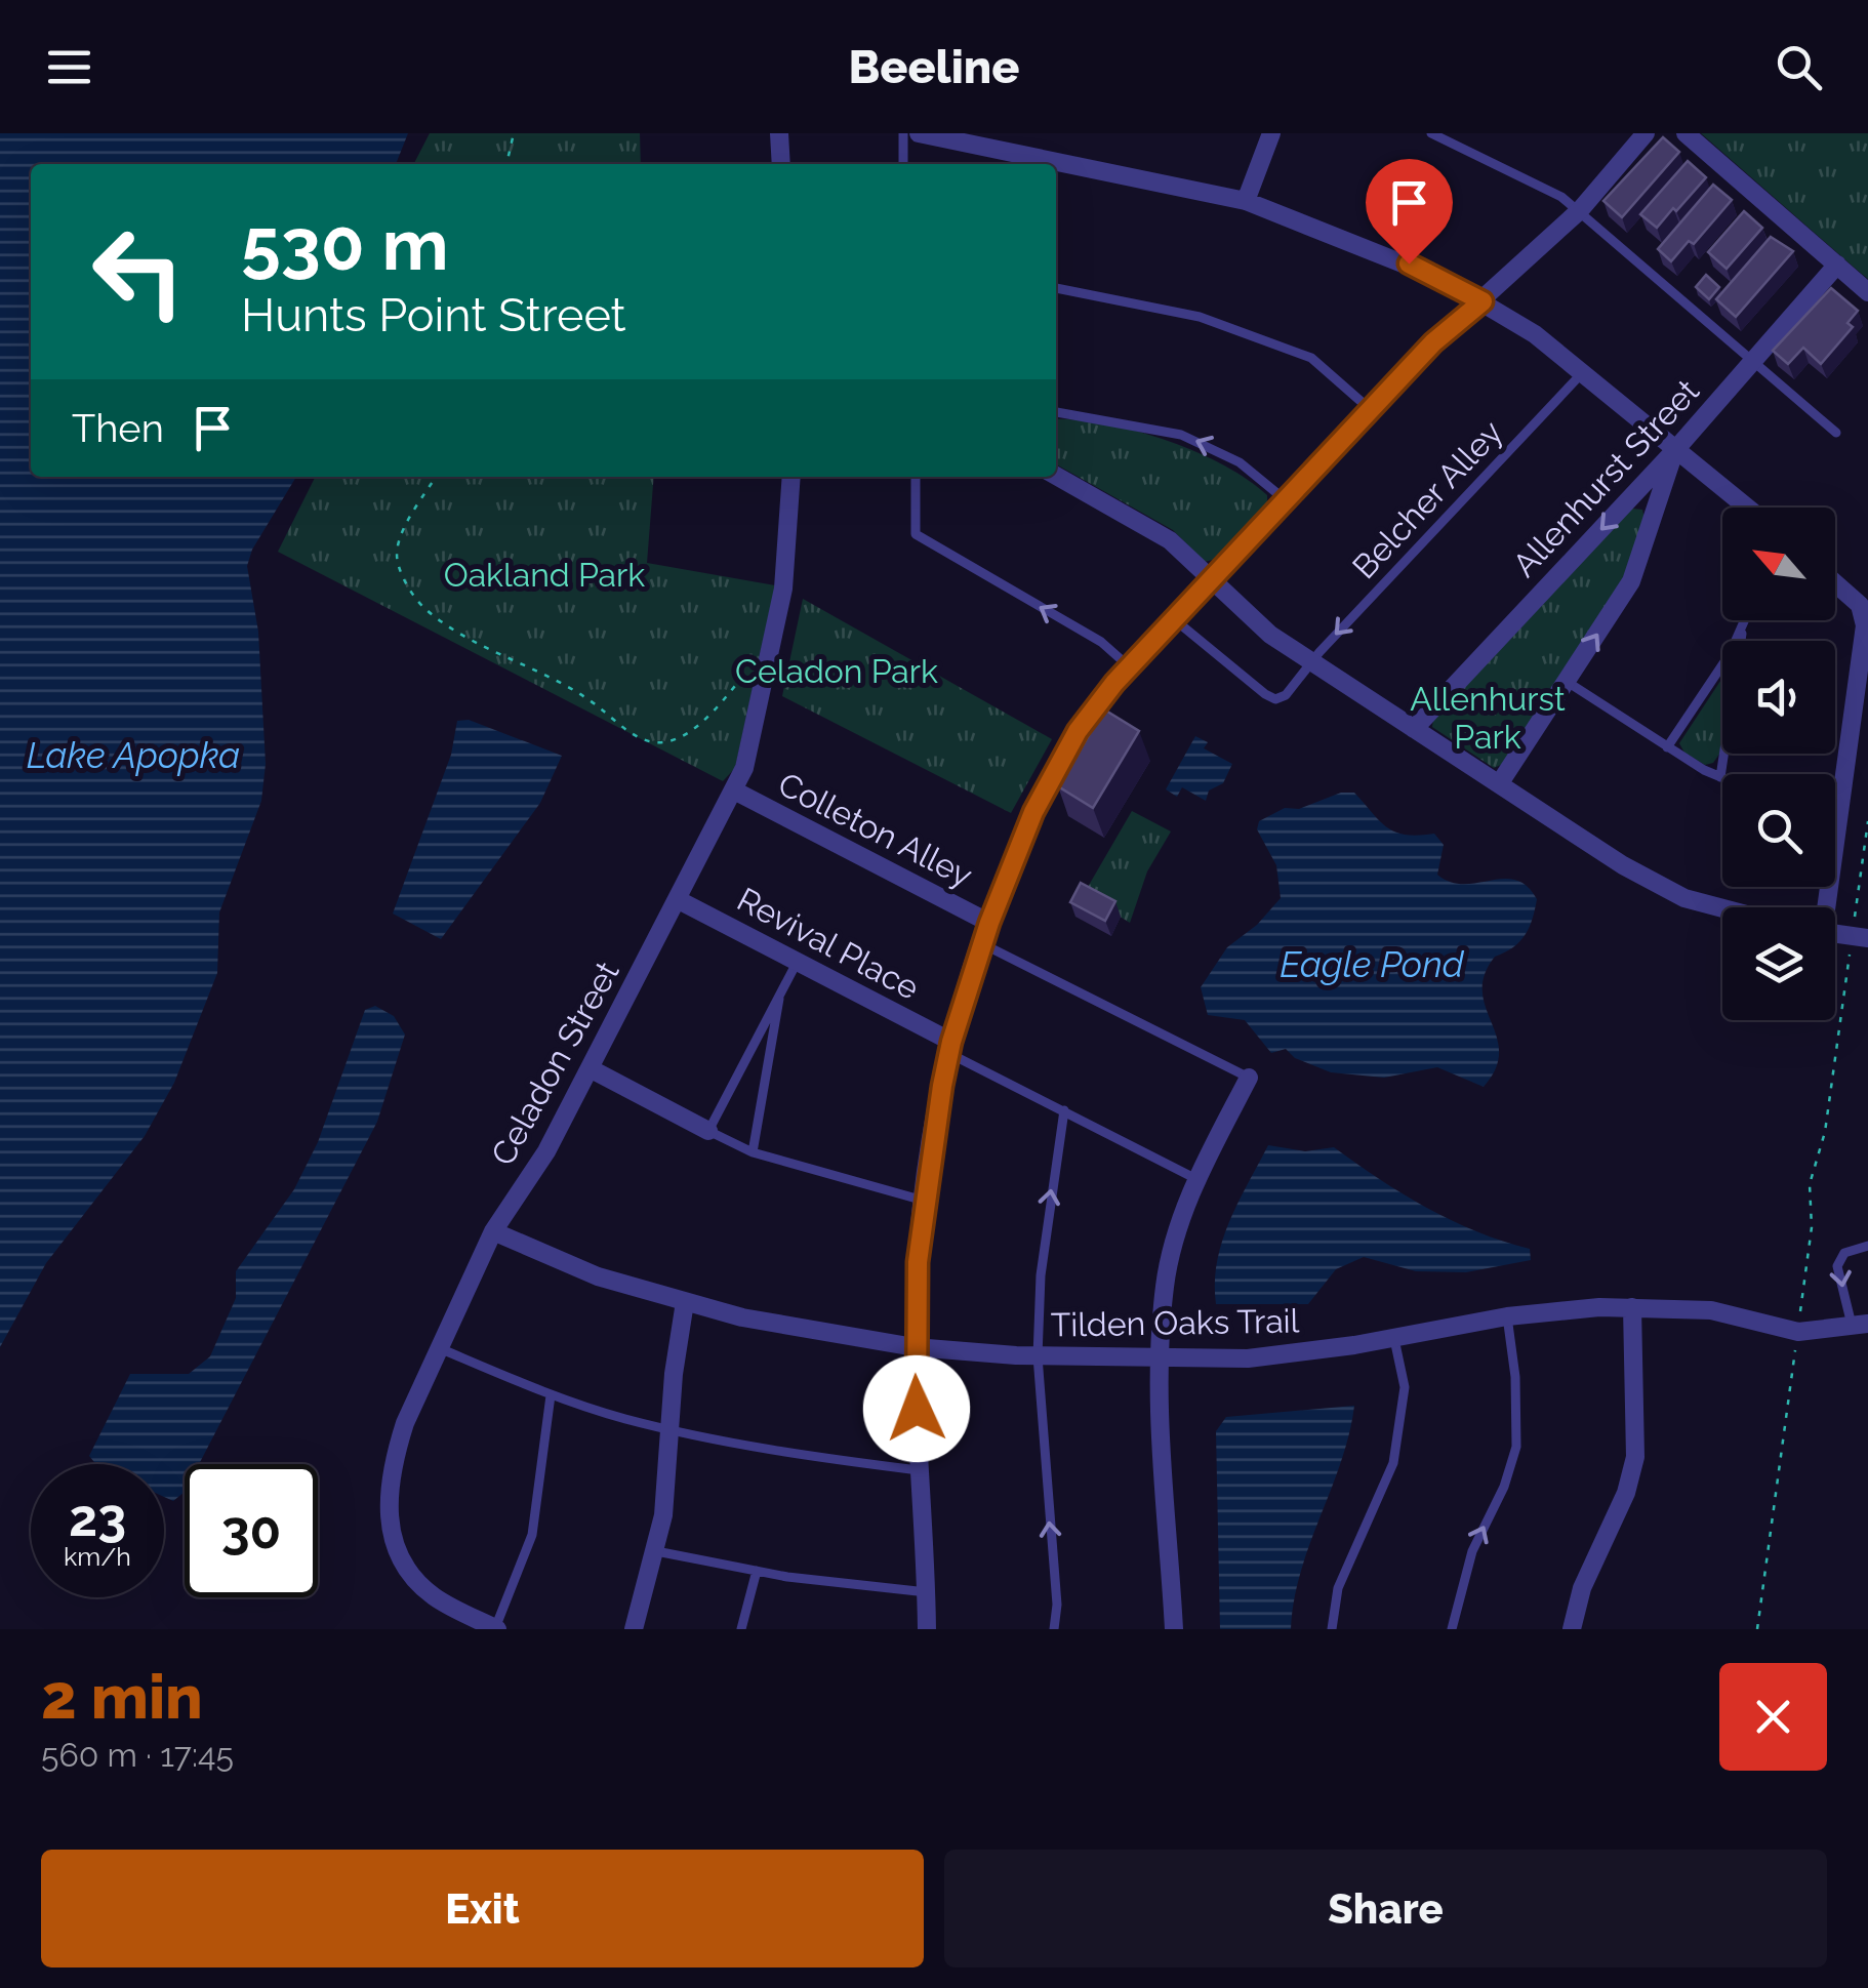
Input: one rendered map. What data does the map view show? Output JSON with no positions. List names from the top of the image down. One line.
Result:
{"streets":{"street":["Allenhurst Street","Colleton Alley","Revival Place","Celadon Street","Tilden Oaks Trail"],"lane":["Belcher Alley"]},"crossings":[["Colleton Alley","Celadon Street"],["Revival Place","Celadon Street"],["Celadon Street","Tilden Oaks Trail"]],"one_way":["Belcher Alley"],"water":["Lake Apopka","Eagle Pond"],"parks":["Oakland Park","Celadon Park","Allenhurst Park"],"north":"top left","page":{"header":"Beeline","turn":["530 m","Hunts Point Street"],"then":"Then","speed":"23 km/h","limit":"30","heading":["2 min","560 m · 17:45"],"buttons":["Exit","Share"]}}
